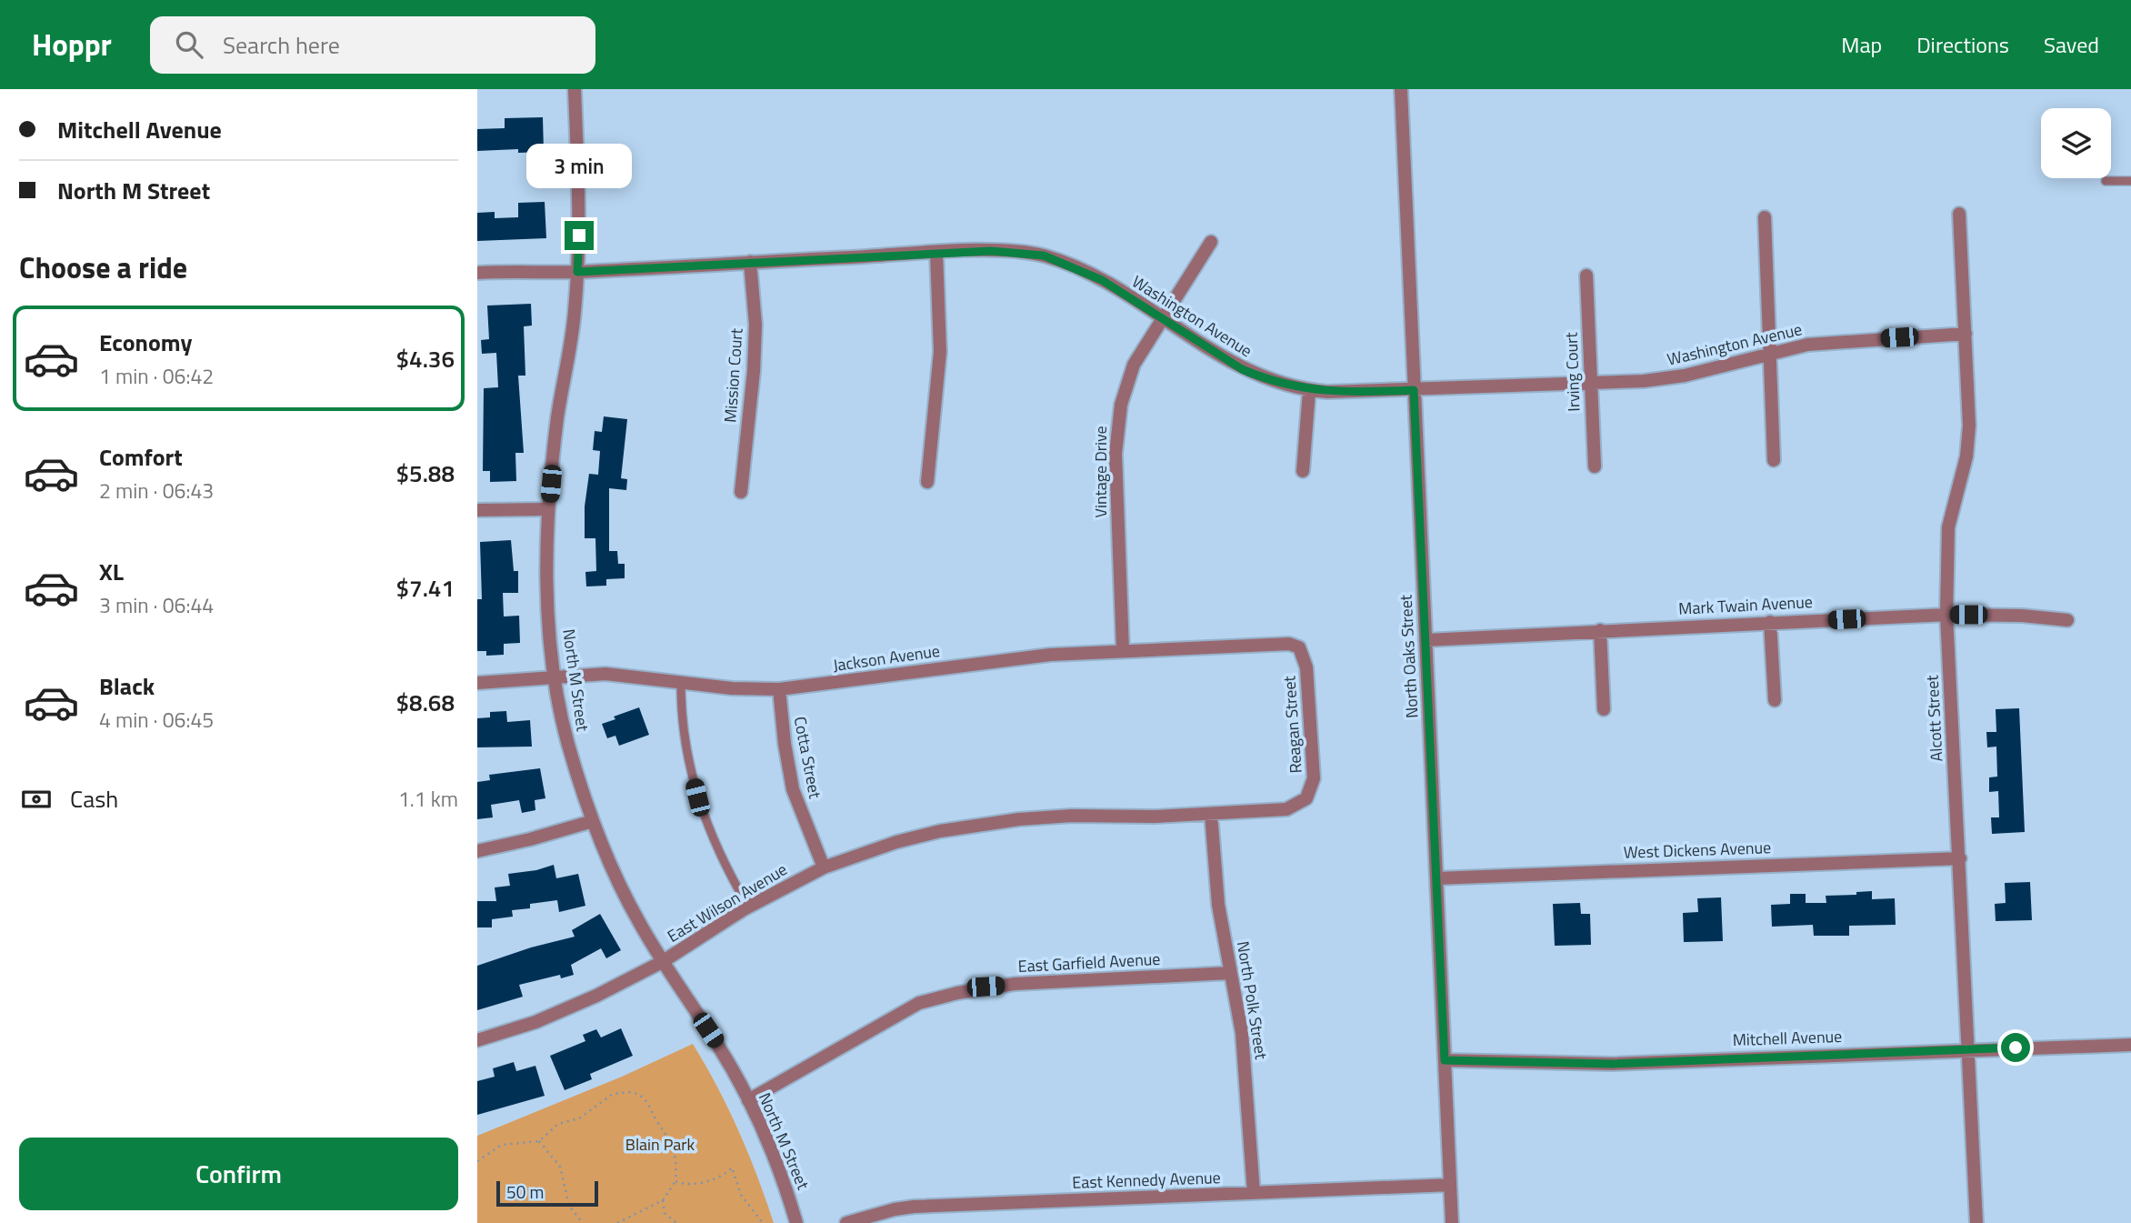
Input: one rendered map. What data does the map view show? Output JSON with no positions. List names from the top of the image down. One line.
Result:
{"streets":{"street":["Washington Avenue","Irving Court","Mission Court","Vintage Drive","Mark Twain Avenue","North Oaks Street","Jackson Avenue","North M Street","Alcott Street","Reagan Street","Cotta Street","West Dickens Avenue","East Wilson Avenue","East Garfield Avenue","North Polk Street","Mitchell Avenue","East Kennedy Avenue"]},"crossings":[["Washington Avenue","Irving Court"],["Washington Avenue","Mission Court"],["Washington Avenue","Vintage Drive"],["Washington Avenue","North Oaks Street"],["Washington Avenue","North M Street"],["Washington Avenue","Alcott Street"],["Vintage Drive","Jackson Avenue"],["Mark Twain Avenue","North Oaks Street"],["Mark Twain Avenue","Alcott Street"],["North Oaks Street","West Dickens Avenue"],["North Oaks Street","Mitchell Avenue"],["North Oaks Street","East Kennedy Avenue"],["Jackson Avenue","North M Street"],["Jackson Avenue","Reagan Street"],["Jackson Avenue","Cotta Street"],["North M Street","East Wilson Avenue"],["North M Street","East Garfield Avenue"],["Alcott Street","West Dickens Avenue"],["Alcott Street","Mitchell Avenue"],["Reagan Street","East Wilson Avenue"],["Cotta Street","East Wilson Avenue"],["East Wilson Avenue","North Polk Street"],["East Garfield Avenue","North Polk Street"],["North Polk Street","East Kennedy Avenue"]],"parks":["Blain Park"],"scale_bar":"50 m","page":{"header":"Hoppr","search":"Search here","nav":["Map","Directions","Saved"],"banner":["Mitchell Avenue","North M Street"],"bubble":"3 min","heading":"Choose a ride","list":[{"name":"Economy","note":"1 min · 06:42","value":"$4.36"},{"name":"Comfort","note":"2 min · 06:43","value":"$5.88"},{"name":"XL","note":"3 min · 06:44","value":"$7.41"},{"name":"Black","note":"4 min · 06:45","value":"$8.68"}],"pay":["Cash","1.1 km"],"buttons":"Confirm","scale":"50 m"}}
